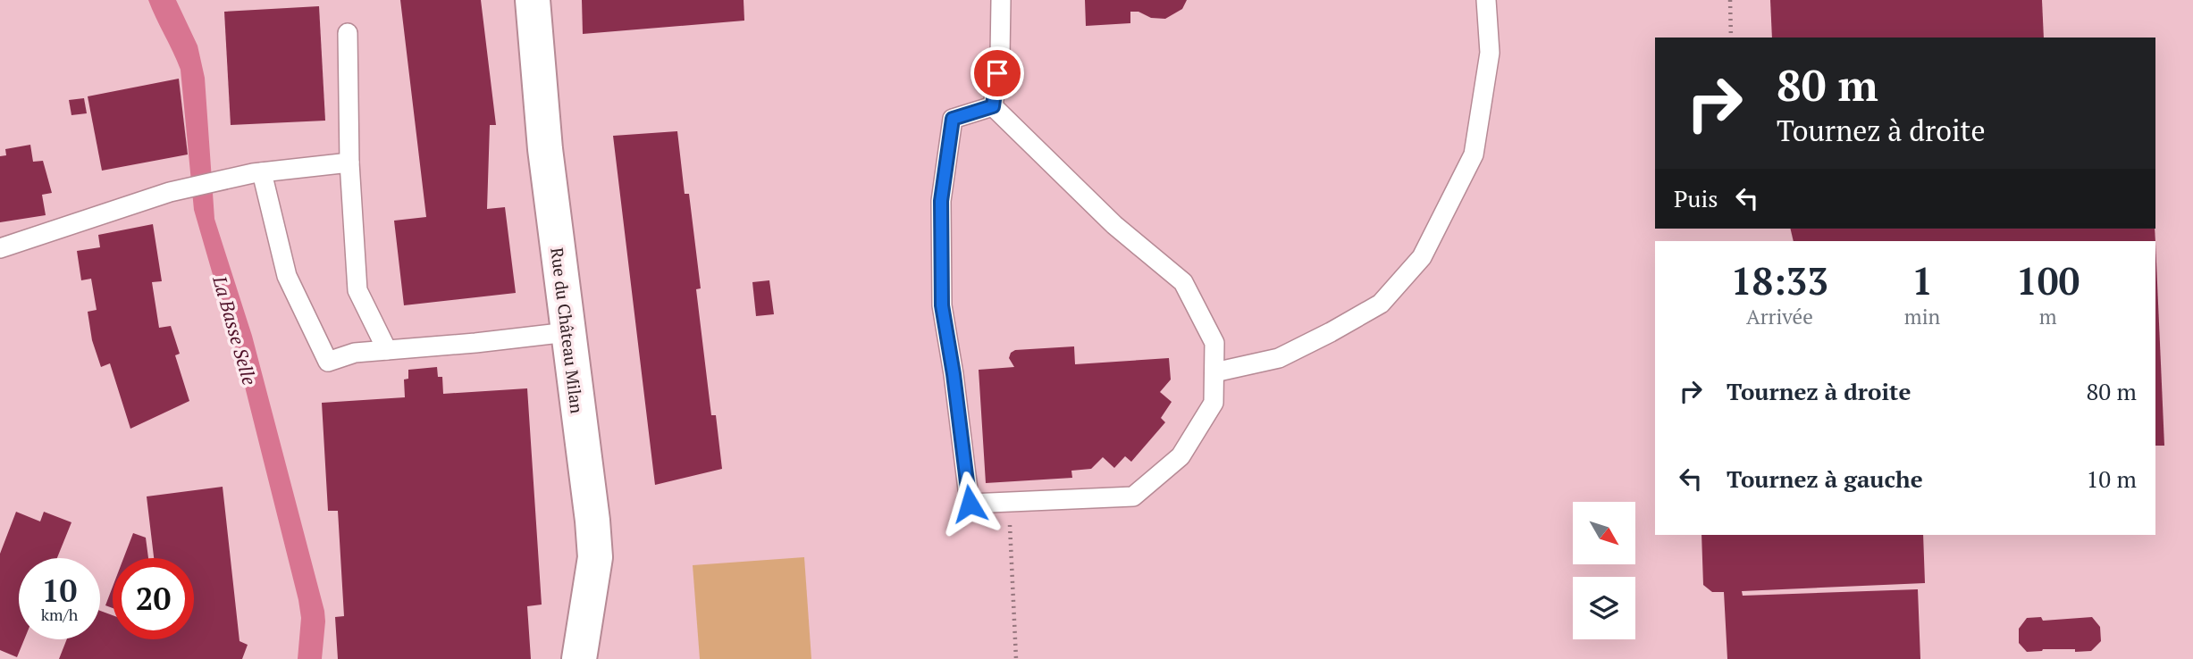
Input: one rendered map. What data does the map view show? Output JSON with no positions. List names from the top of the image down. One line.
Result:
{"streets":{"street":["Rue du Château Milan"]},"water":["La Basse Selle"],"north":"bottom right","page":{"turn":["80 m","Tournez à droite"],"then":"Puis","eta":["18:33","Arrivée","1","min","100","m"],"list":[{"name":"Tournez à droite","value":"80 m"},{"name":"Tournez à gauche","value":"10 m"}],"speed":"10 km/h","limit":"20"}}
